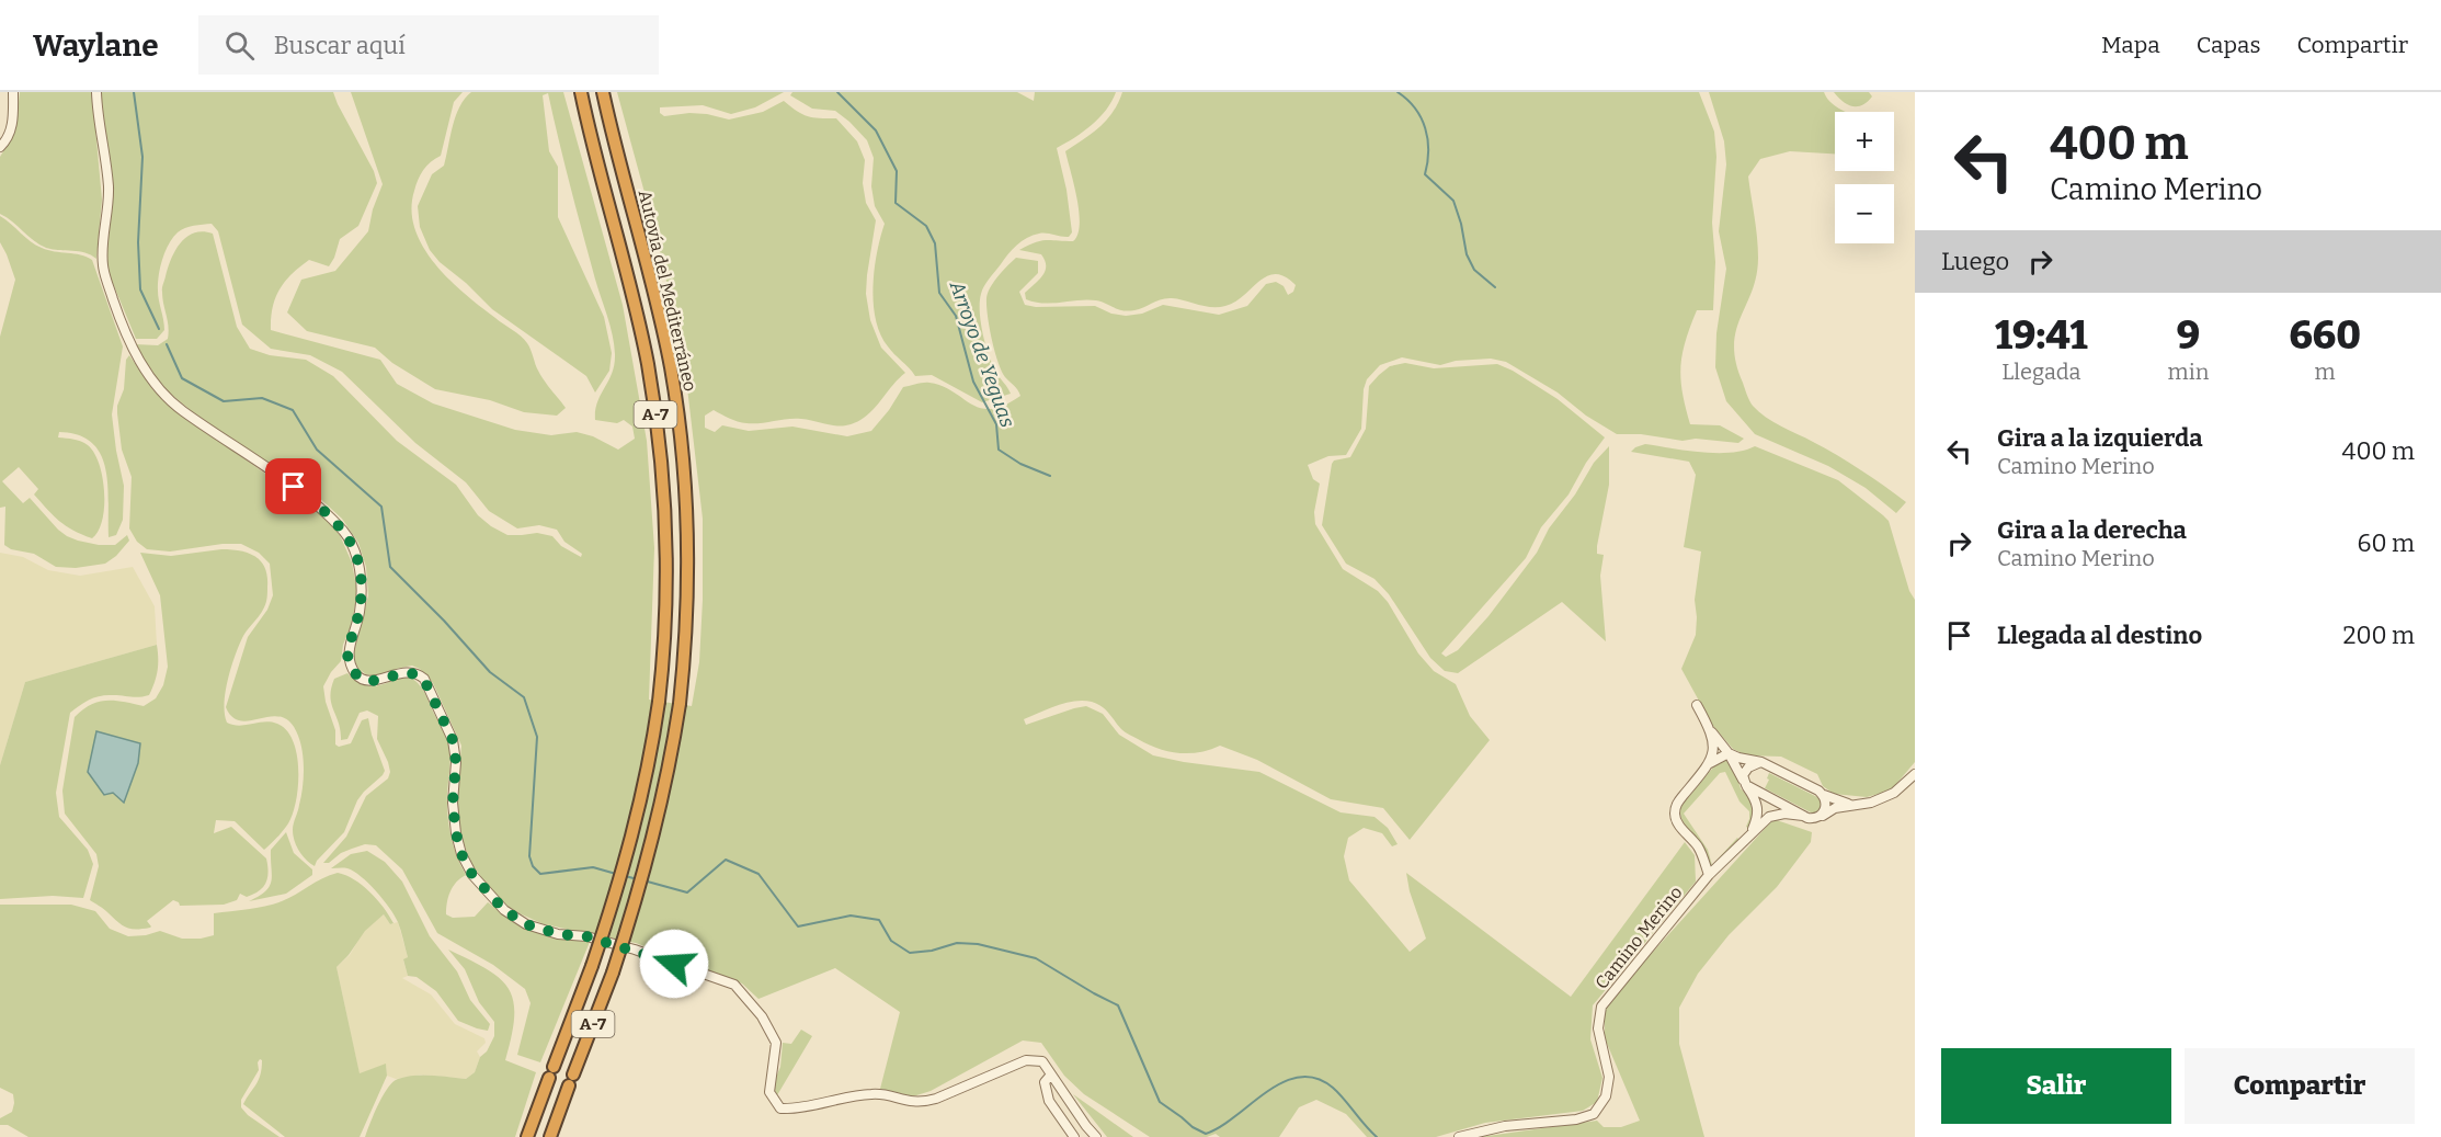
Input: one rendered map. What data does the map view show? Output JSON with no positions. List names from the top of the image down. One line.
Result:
{"streets":{"highway":["Autovía del Mediterráneo","A-7"],"street":["Camino Merino"]},"water":["Arroyo de Yeguas"],"page":{"header":"Waylane","search":"Buscar aquí","nav":["Mapa","Capas","Compartir"],"turn":["400 m","Camino Merino"],"map_buttons":["+","−"],"then":"Luego","eta":["19:41","Llegada","9","min","660","m"],"list":[{"name":"Gira a la izquierda","note":"Camino Merino","value":"400 m"},{"name":"Gira a la derecha","note":"Camino Merino","value":"60 m"},{"name":"Llegada al destino","value":"200 m"}],"buttons":["Salir","Compartir"]}}
